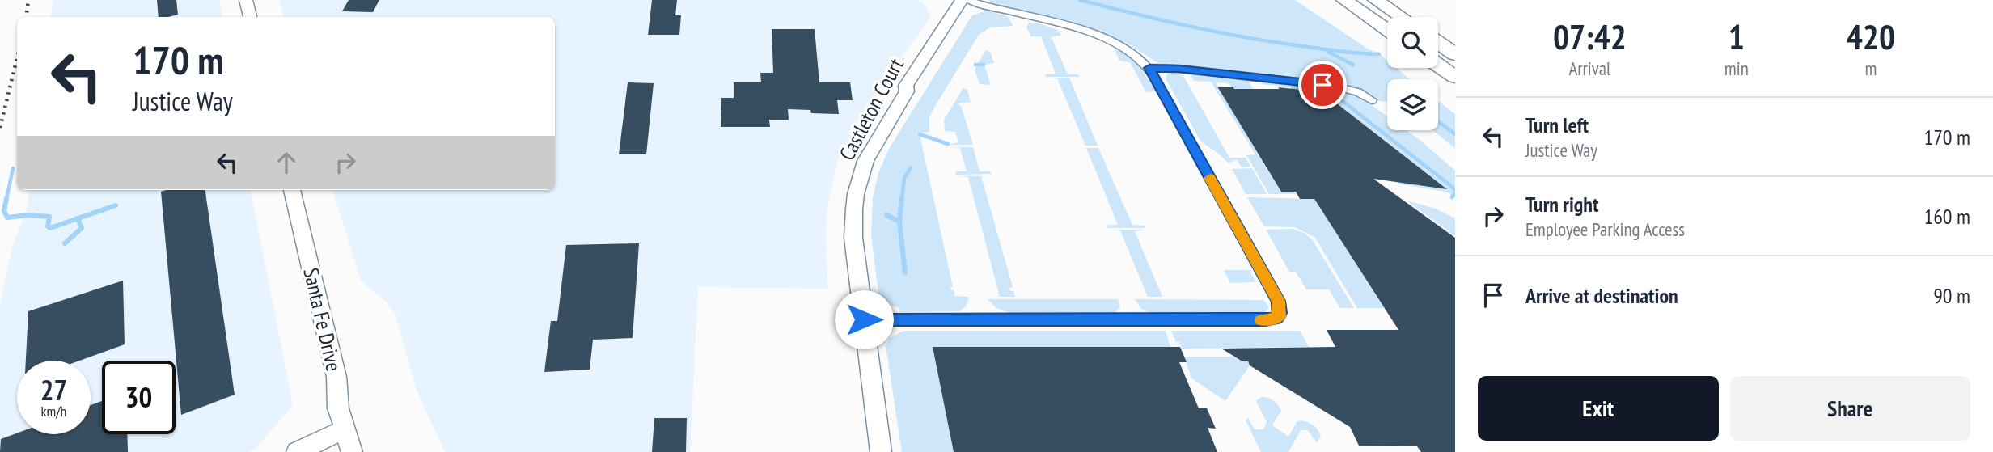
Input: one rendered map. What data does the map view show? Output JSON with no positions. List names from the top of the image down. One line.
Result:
{"streets":{"street":["Castleton Court","Santa Fe Drive"]},"page":{"eta":["07:42","Arrival","1","min","420","m"],"turn":["170 m","Justice Way"],"list":[{"name":"Turn left","note":"Justice Way","value":"170 m"},{"name":"Turn right","note":"Employee Parking Access","value":"160 m"},{"name":"Arrive at destination","value":"90 m"}],"speed":"27 km/h","limit":"30","buttons":["Exit","Share"]}}
